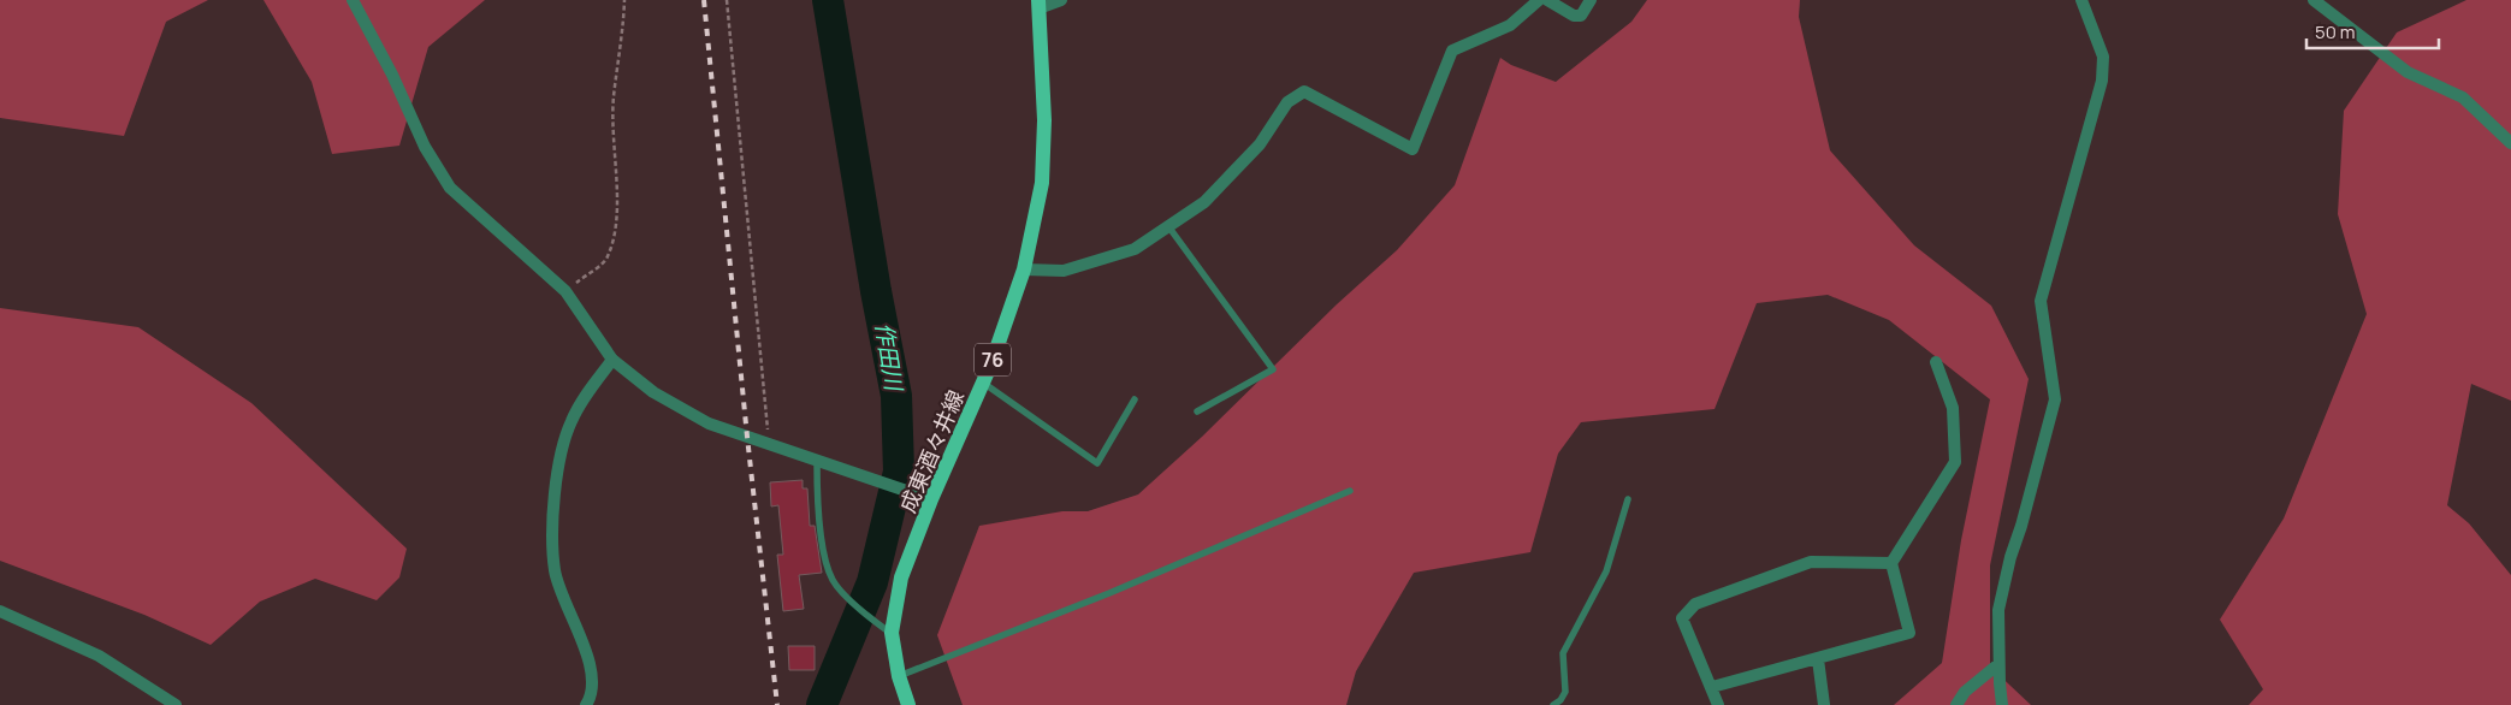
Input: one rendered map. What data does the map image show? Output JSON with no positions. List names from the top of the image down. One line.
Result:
{"streets":{"main road":["76","成東酒々井線"]},"water":["作田川"],"scale_bar":"50 m"}
